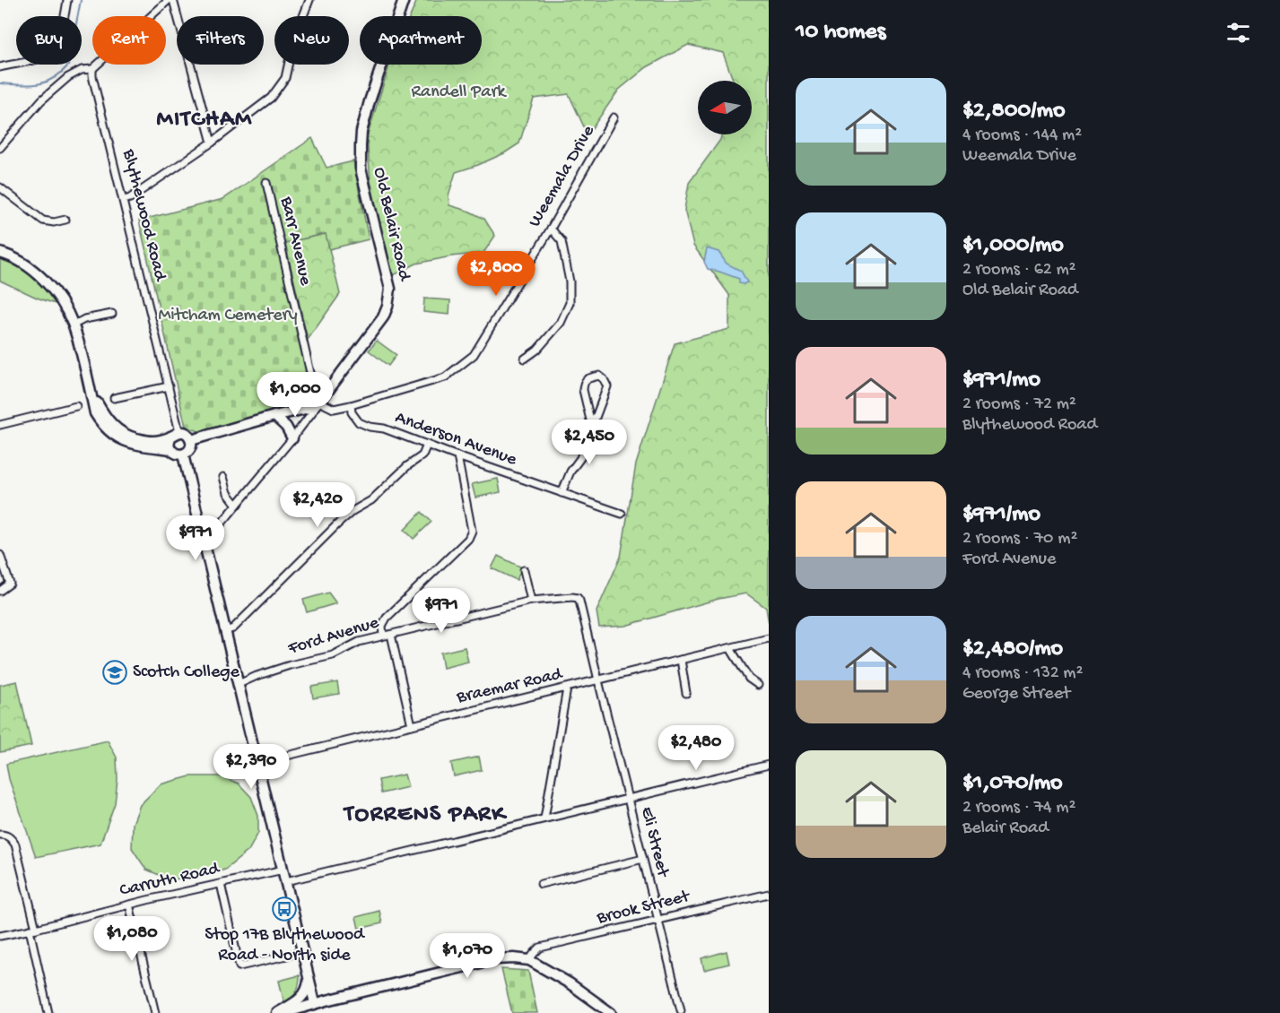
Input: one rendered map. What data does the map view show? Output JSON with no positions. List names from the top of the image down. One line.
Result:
{"streets":{"main road":["Old Belair Road"],"street":["Weemala Drive","Blythewood Road","Barr Avenue","Anderson Avenue","Ford Avenue","Braemar Road","Eli Street","Carruth Road","Brook Street"]},"crossings":[["Weemala Drive","Old Belair Road"],["Weemala Drive","Barr Avenue"],["Weemala Drive","Anderson Avenue"],["Old Belair Road","Barr Avenue"],["Ford Avenue","Braemar Road"],["Ford Avenue","Eli Street"],["Braemar Road","Eli Street"],["Eli Street","Brook Street"]],"districts":["MITCHAM","TORRENS PARK"],"parks":["Randell Park","Mitcham Cemetery"],"places":{"school or university":["Scotch College"],"bus stop":["Stop 17B Blythewood Road - North side"]},"north":"left","page":{"heading":"10 homes","chip":["Buy","Rent","Filters","New","Apartment"],"list":[{"name":"$2,800/mo","note":"4 rooms · 144 m² · Weemala Drive"},{"name":"$1,000/mo","note":"2 rooms · 62 m² · Old Belair Road"},{"name":"$971/mo","note":"2 rooms · 72 m² · Blythewood Road"},{"name":"$971/mo","note":"2 rooms · 70 m² · Ford Avenue"},{"name":"$2,480/mo","note":"4 rooms · 132 m² · George Street"},{"name":"$1,070/mo","note":"2 rooms · 74 m² · Belair Road"}],"price":["$2,800","$1,000","$2,450","$2,420","$971","$971","$2,480","$2,390","$1,080","$1,070"]}}
